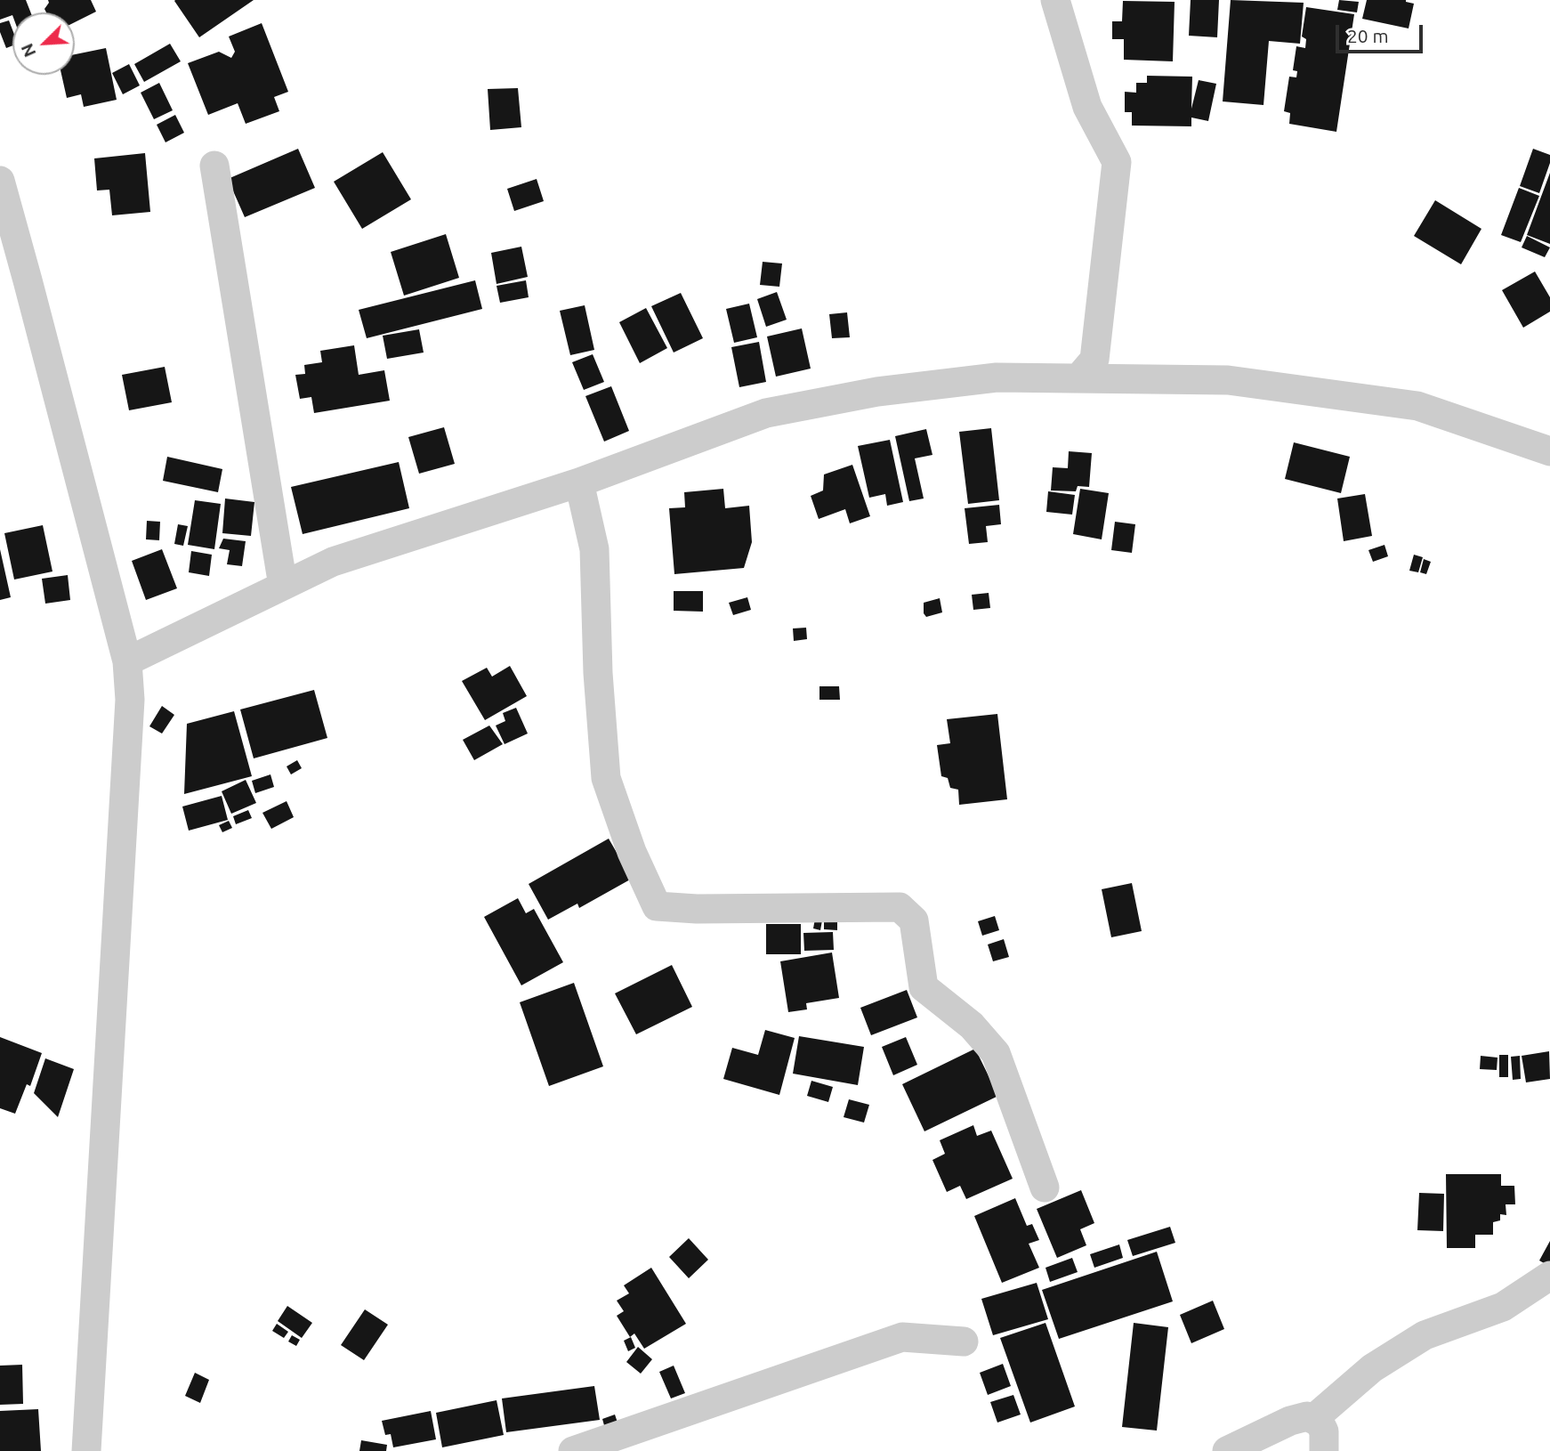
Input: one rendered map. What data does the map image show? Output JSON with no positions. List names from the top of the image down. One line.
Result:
{"scale_bar":"20 m","north":"bottom left"}
